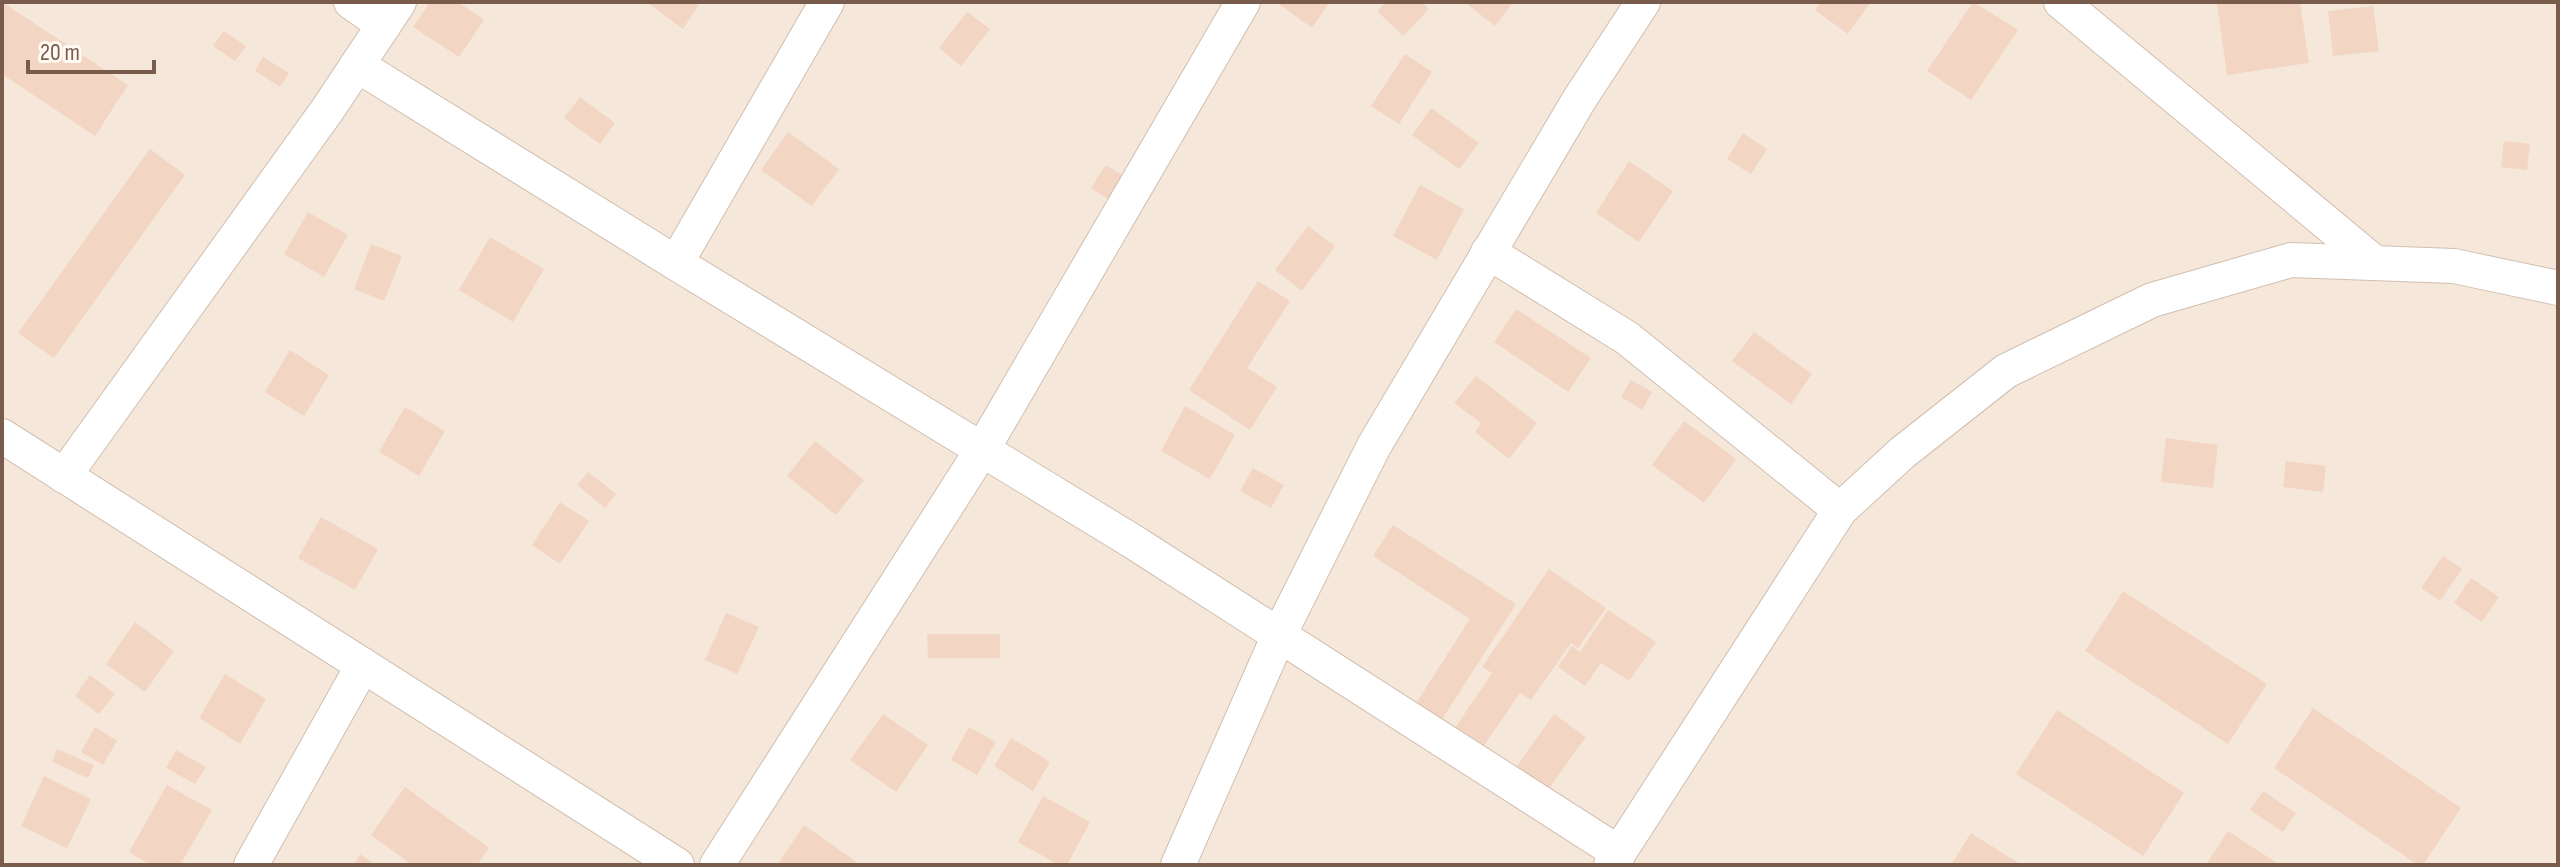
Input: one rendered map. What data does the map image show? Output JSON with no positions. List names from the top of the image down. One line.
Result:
{"scale_bar":"20 m"}
